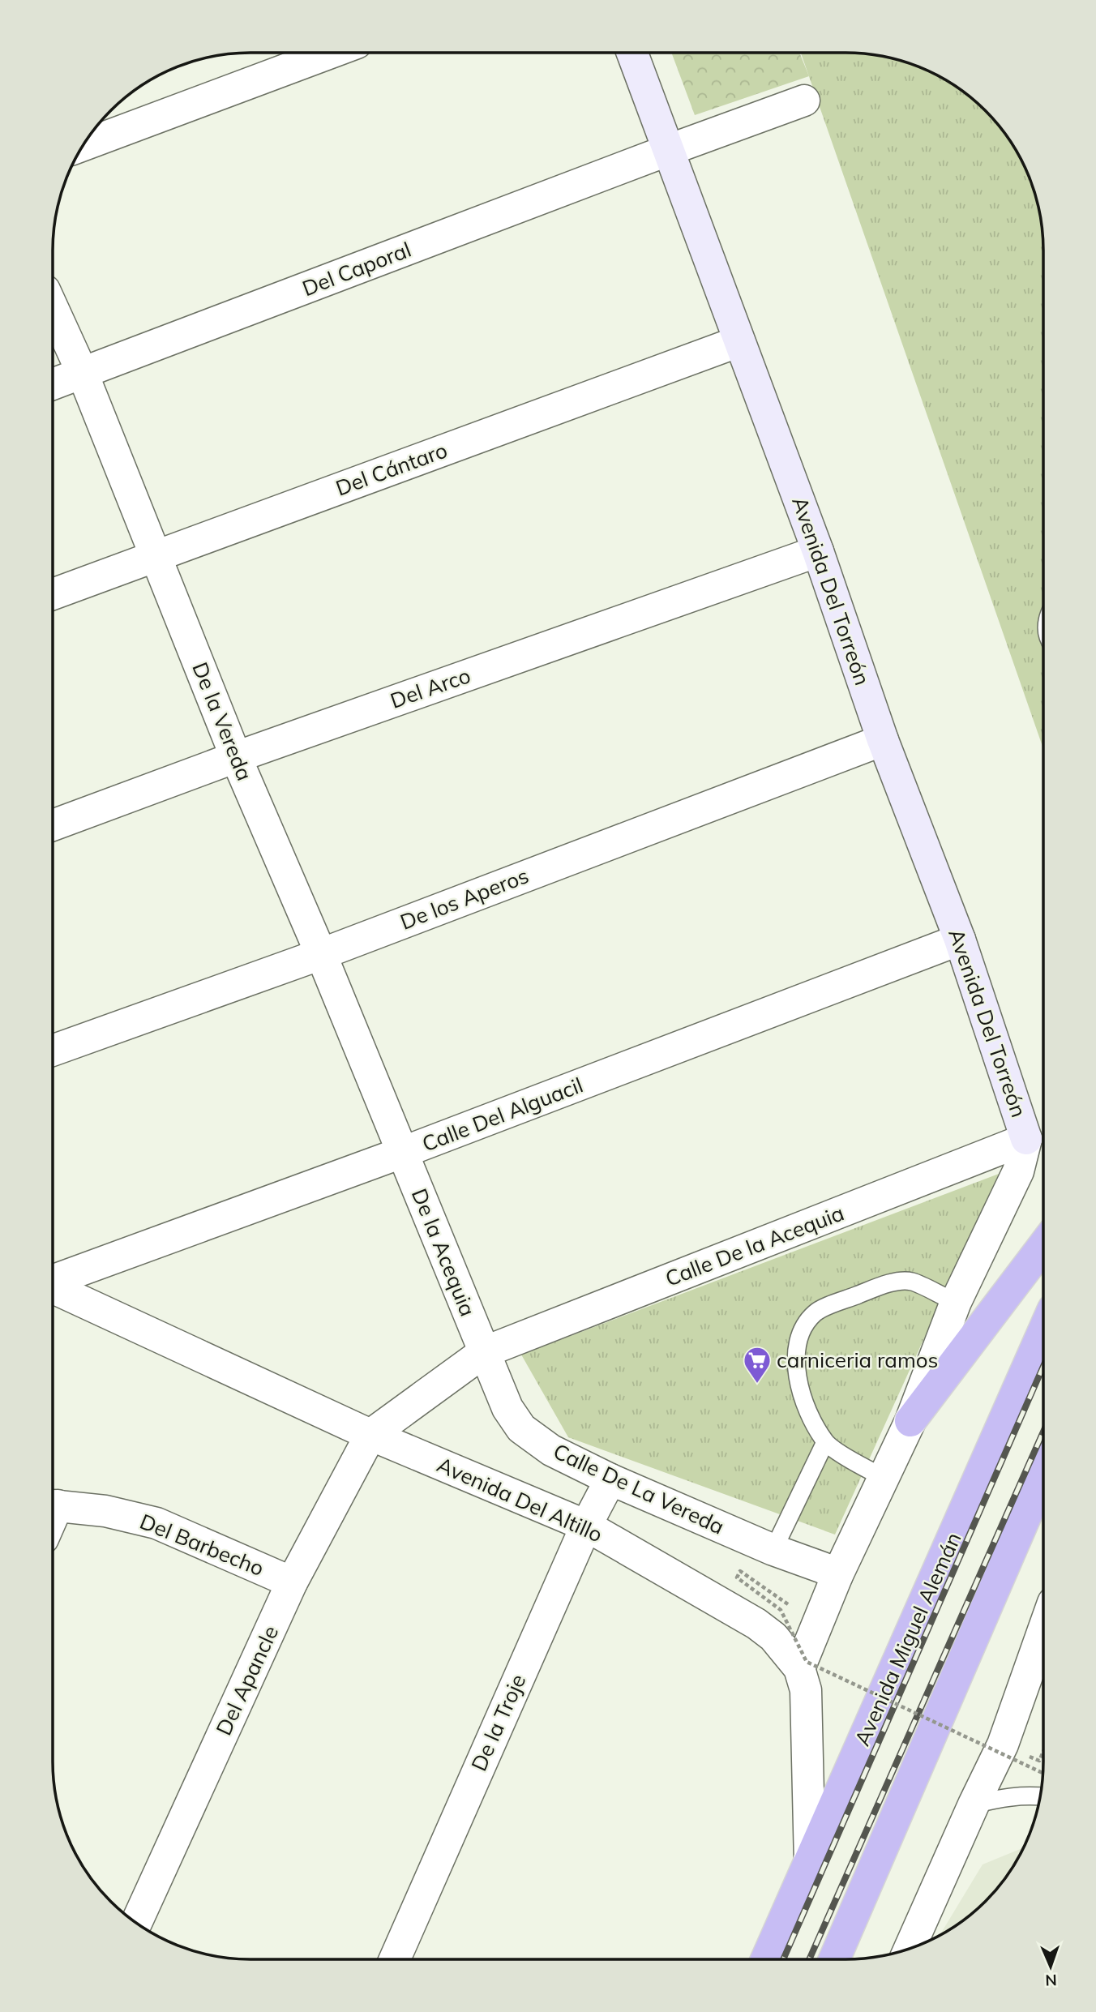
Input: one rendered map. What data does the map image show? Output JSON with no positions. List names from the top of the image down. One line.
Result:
{"streets":{"highway":["Avenida Miguel Alemán"],"street":["Del Caporal","Del Cántaro","Avenida Del Torreón","Del Arco","De la Vereda","De los Aperos","Calle Del Alguacil","Calle De la Acequia","De la Acequia","Calle De La Vereda","Avenida Del Altillo","Del Barbecho","Del Apancle","De la Troje"]},"crossings":[["Del Caporal","Avenida Del Torreón"],["Del Caporal","De la Vereda"],["Del Cántaro","Avenida Del Torreón"],["Del Cántaro","De la Vereda"],["Avenida Del Torreón","Del Arco"],["Avenida Del Torreón","De los Aperos"],["Avenida Del Torreón","Calle Del Alguacil"],["Avenida Del Torreón","Calle De la Acequia"],["Del Arco","De la Vereda"],["De la Vereda","De los Aperos"],["De la Vereda","Calle Del Alguacil"],["De la Vereda","De la Acequia"],["Calle Del Alguacil","De la Acequia"],["Calle De la Acequia","De la Acequia"],["Calle De la Acequia","Calle De La Vereda"],["Calle De la Acequia","Avenida Del Altillo"],["Calle De la Acequia","Del Apancle"],["De la Acequia","Calle De La Vereda"],["Calle De La Vereda","De la Troje"],["Avenida Del Altillo","Avenida Miguel Alemán"],["Avenida Del Altillo","Del Apancle"],["Avenida Del Altillo","De la Troje"],["Del Barbecho","Del Apancle"]],"places":{"supermarket":["carniceria ramos"]},"north":"bottom"}
